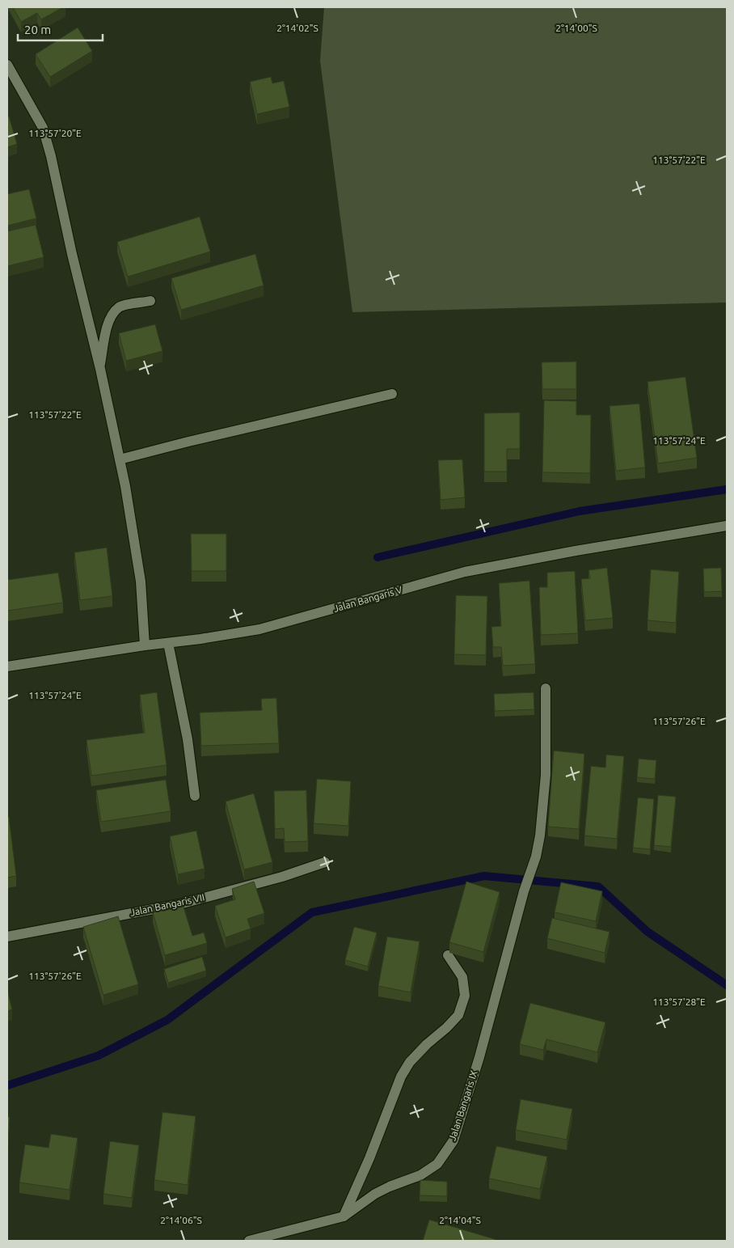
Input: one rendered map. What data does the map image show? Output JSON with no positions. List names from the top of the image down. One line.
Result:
{"streets":{"street":["Jalan Bangaris V","Jalan Bangaris VII","Jalan Bangaris IX"]},"scale_bar":"20 m","coordinates":["2°14'02\"S","2°14'00\"S","113°57'20\"E","113°57'22\"E","113°57'24\"E","113°57'26\"E","113°57'28\"E","2°14'06\"S","2°14'04\"S"]}
